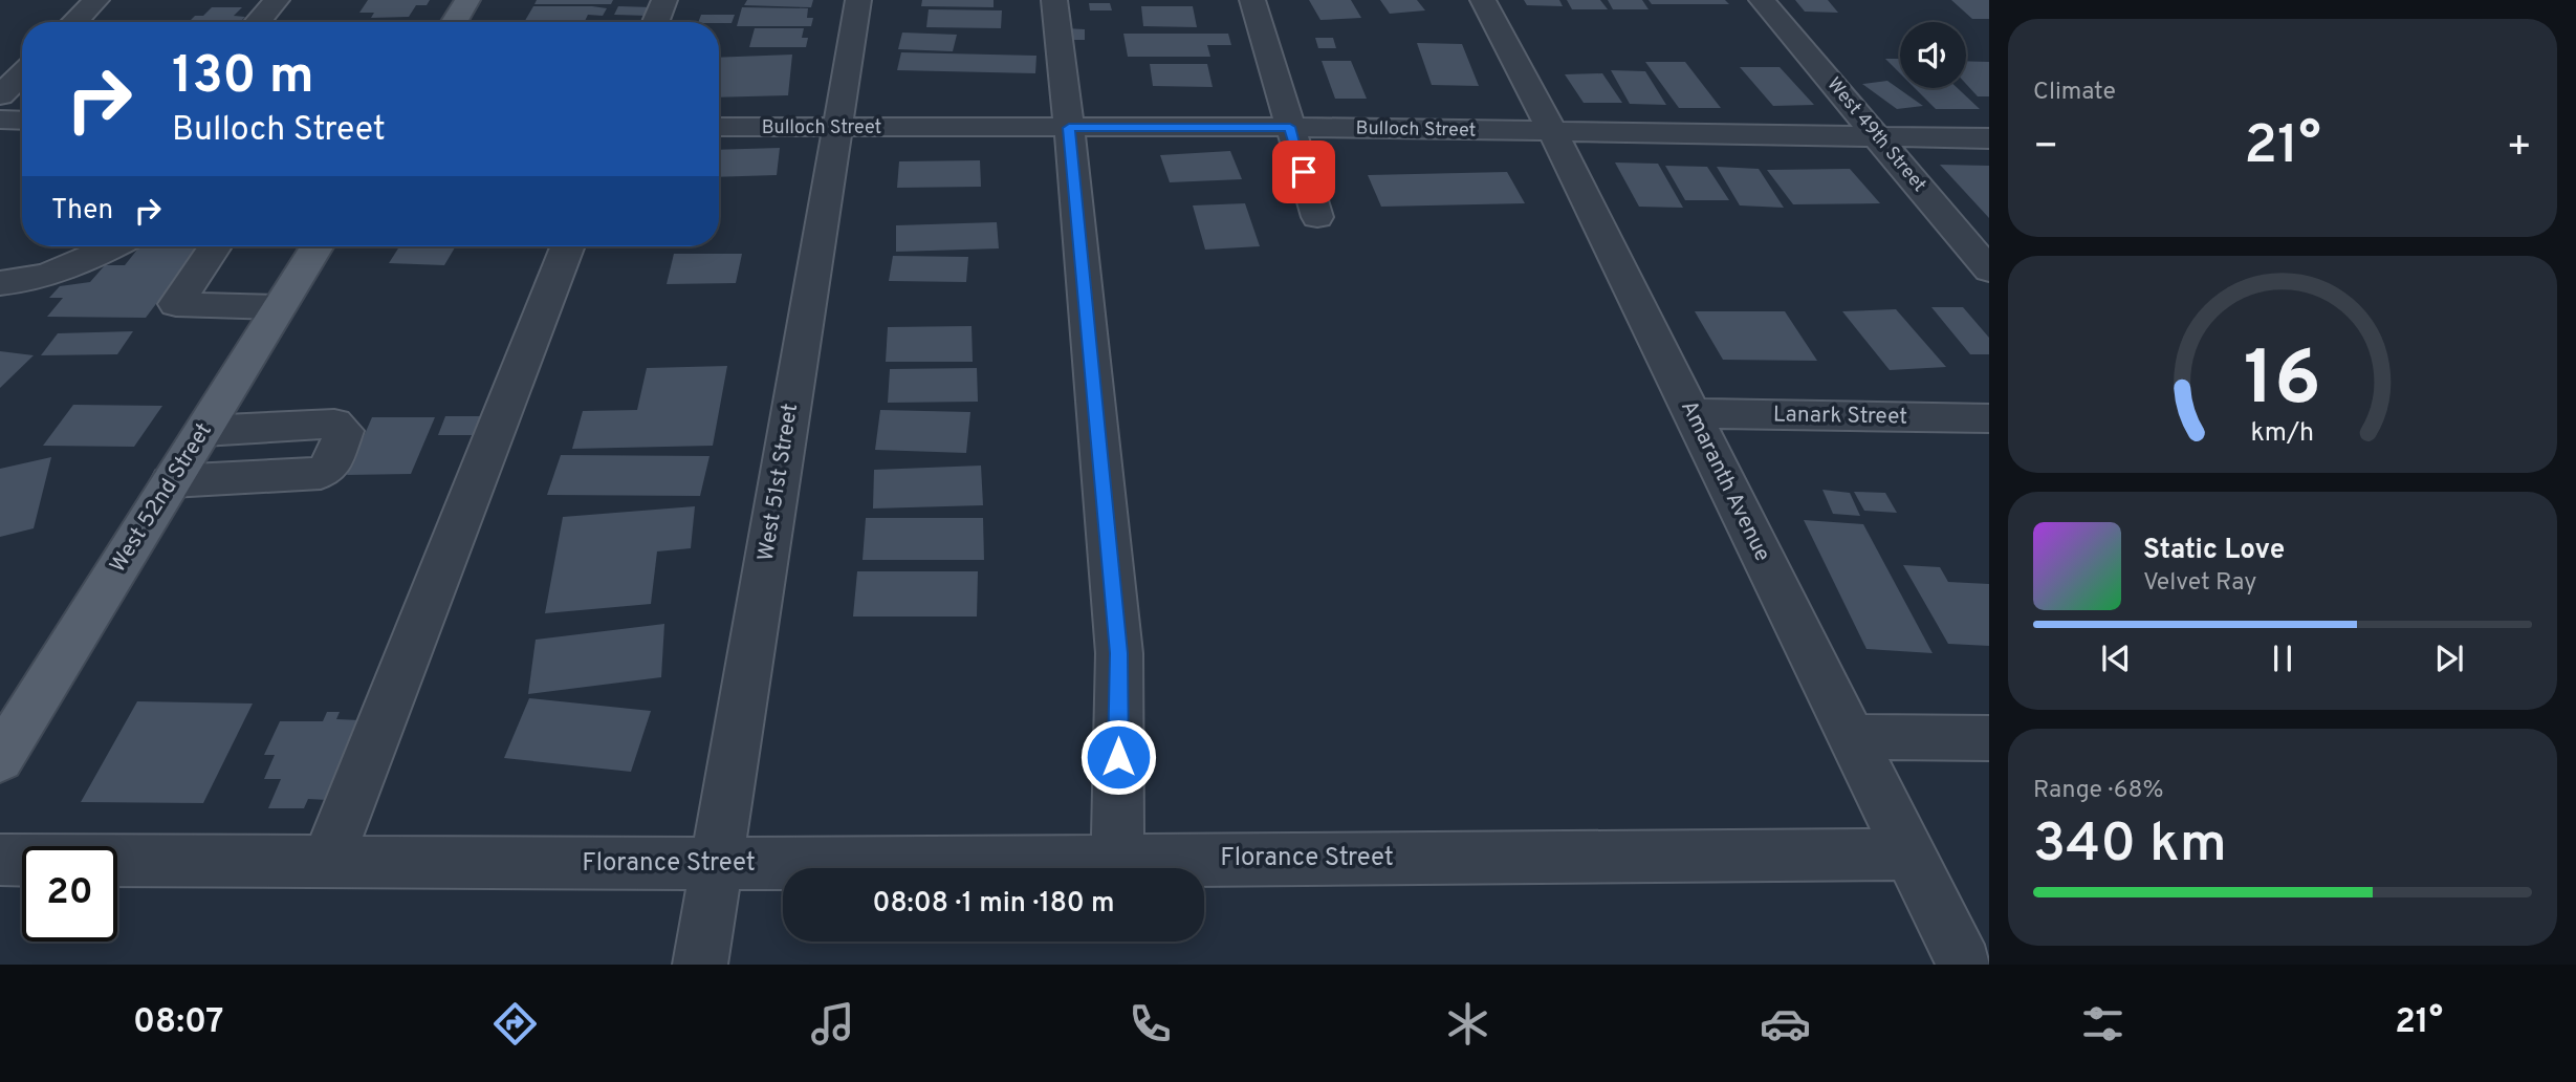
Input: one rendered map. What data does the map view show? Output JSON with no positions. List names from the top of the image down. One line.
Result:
{"streets":{"main road":["West 52nd Street"],"street":["Bulloch Street","West 49th Street","Lanark Street","Amaranth Avenue","West 51st Street","Florance Street"]},"crossings":[["Bulloch Street","West 49th Street"],["Bulloch Street","Amaranth Avenue"],["Bulloch Street","West 51st Street"],["Lanark Street","Amaranth Avenue"],["Amaranth Avenue","Florance Street"],["West 51st Street","Florance Street"]],"page":{"tile":["Climate",["Range · 68%","340 km"]],"turn":["130 m","Bulloch Street"],"heat":["−","21°","+"],"then":"Then","song":["Static Love","Velvet Ray"],"limit":"20","trip":"08:08 · 1 min · 180 m","tabs":["08:07","21°"],"gauge":["16","km/h"]}}
